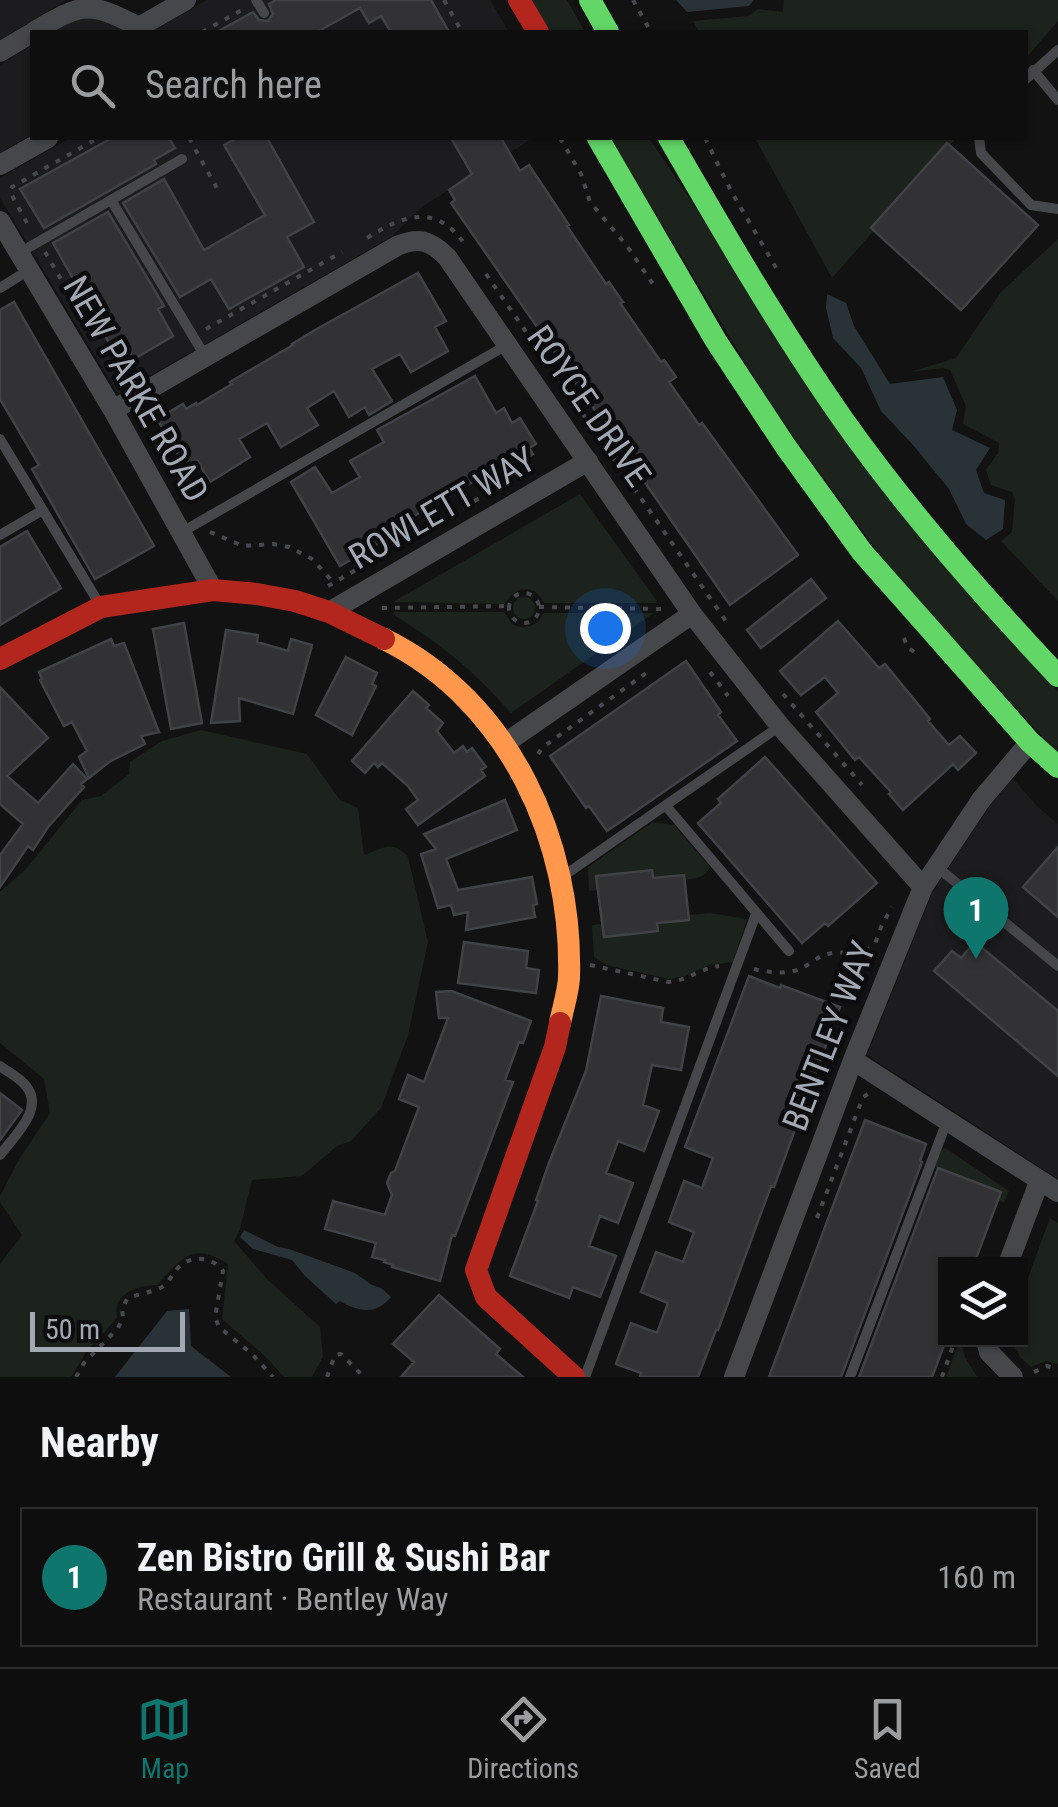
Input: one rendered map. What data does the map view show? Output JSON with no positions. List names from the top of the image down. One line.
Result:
{"streets":{"street":["NEW PARKE ROAD","ROYCE DRIVE","ROWLETT WAY","BENTLEY WAY"]},"crossings":[["NEW PARKE ROAD","ROYCE DRIVE"],["ROYCE DRIVE","ROWLETT WAY"],["ROYCE DRIVE","BENTLEY WAY"]],"scale_bar":"50 m","page":{"search":"Search here","pins":"1","scale":"50 m","heading":"Nearby","list":[{"mark":"1","name":"Zen Bistro Grill & Sushi Bar","note":"Restaurant · Bentley Way","value":"160 m"}],"nav":["Map","Directions","Saved"]}}
